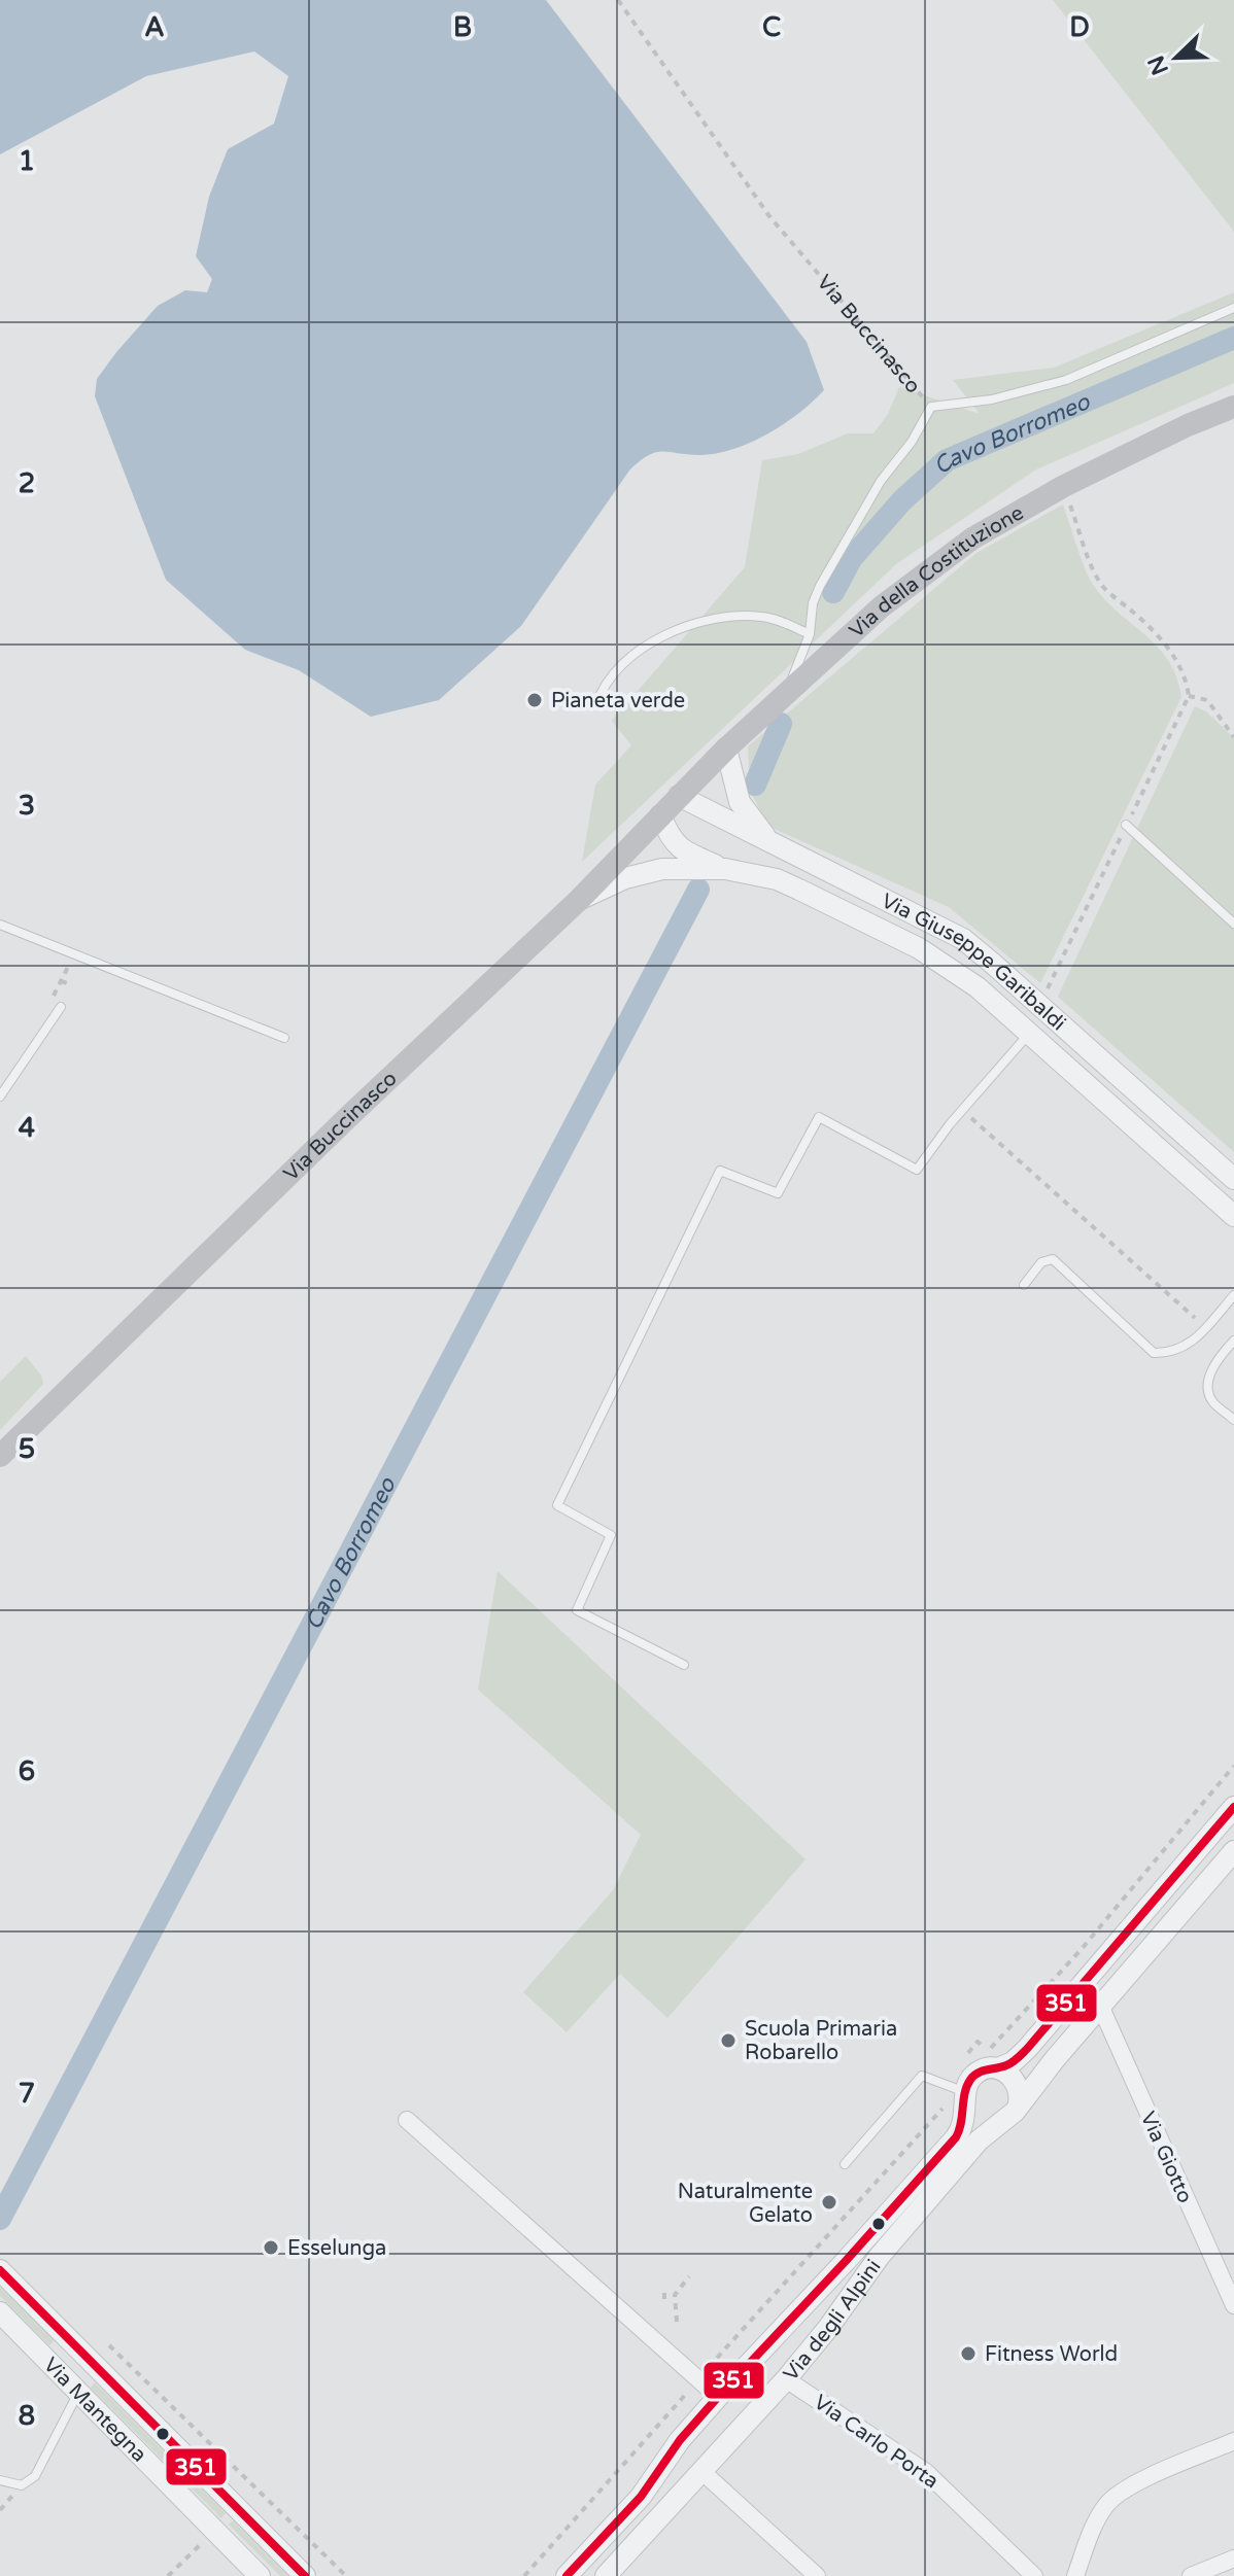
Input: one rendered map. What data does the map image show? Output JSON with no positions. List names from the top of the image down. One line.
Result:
{"streets":{"main road":["Via Buccinasco","Via della Costituzione"],"street":["Via Giuseppe Garibaldi","Via Giotto","Via degli Alpini","Via Mantegna","Via Carlo Porta"]},"crossings":[["Via Buccinasco","Via della Costituzione"],["Via Buccinasco","Via Giuseppe Garibaldi"],["Via della Costituzione","Via Giuseppe Garibaldi"],["Via degli Alpini","Via Carlo Porta"]],"water":["Cavo Borromeo"],"places":["Pianeta verde","Scuola Primaria Robarello","Naturalmente Gelato","Esselunga","Fitness World"],"lines":["transit line 351"],"north":"bottom left","grid":{"columns":["A","B","C","D"],"rows":["1","2","3","4","5","6","7","8"]}}
